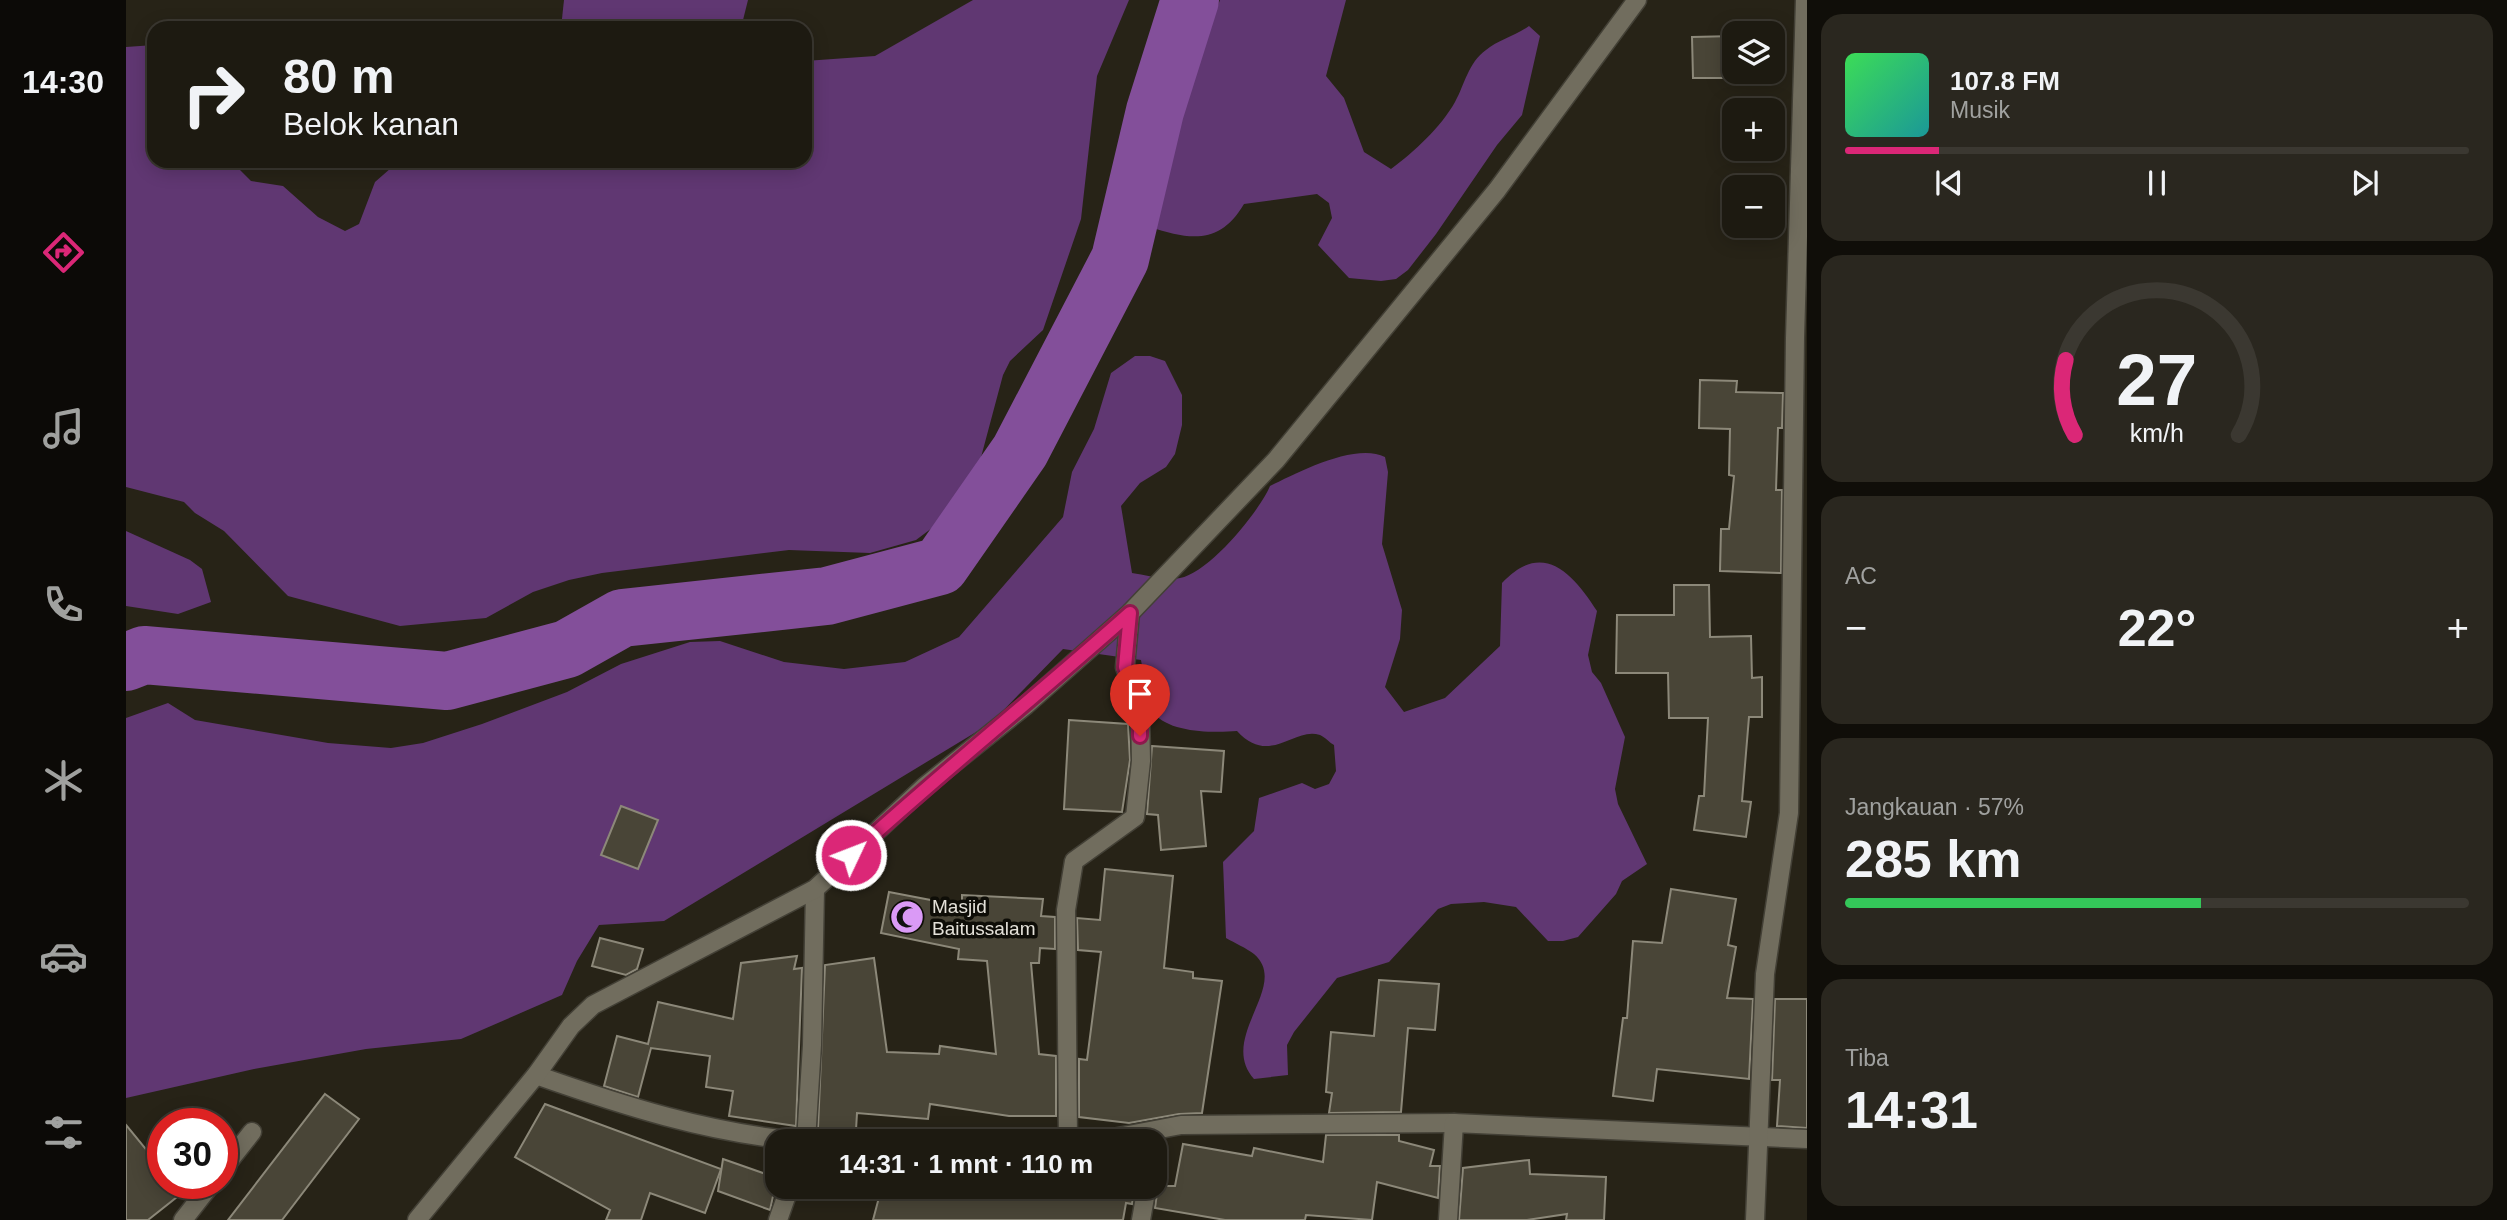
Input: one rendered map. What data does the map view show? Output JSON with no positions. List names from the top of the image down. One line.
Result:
{"places":{"mosque":["Masjid Baitussalam"]},"page":{"tabs":"14:30","map_buttons":["+","−"],"turn":["80 m","Belok kanan"],"song":["107.8 FM","Musik"],"tile":["AC",["Jangkauan · 57%","285 km"],["Tiba","14:31"]],"heat":["−","22°","+"],"limit":"30","trip":"14:31 · 1 mnt · 110 m","gauge":["27","km/h"]}}
